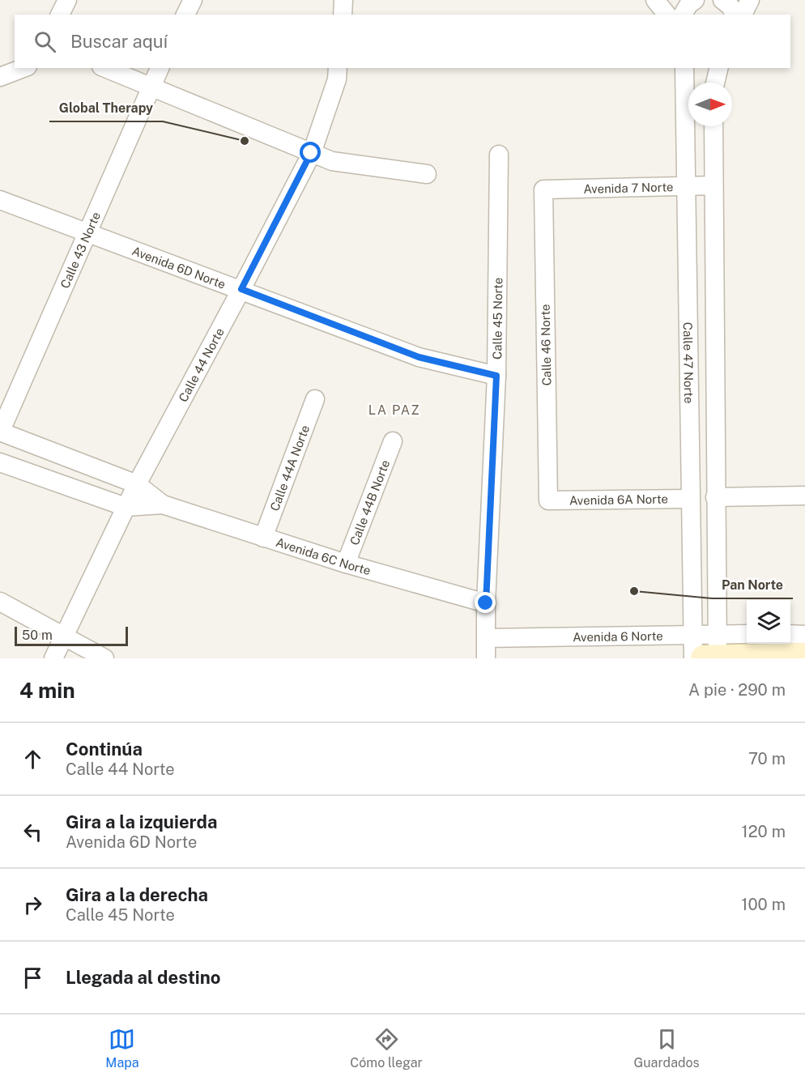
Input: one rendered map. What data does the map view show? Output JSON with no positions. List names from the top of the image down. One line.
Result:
{"streets":{"main road":["Avenida 6 Norte"],"street":["Avenida 7 Norte","Calle 43 Norte","Avenida 6D Norte","Calle 45 Norte","Calle 46 Norte","Calle 47 Norte","Calle 44 Norte","Calle 44A Norte","Avenida 6A Norte","Calle 44B Norte","Avenida 6C Norte"]},"crossings":[["Avenida 7 Norte","Calle 46 Norte"],["Avenida 7 Norte","Calle 47 Norte"],["Calle 43 Norte","Avenida 6D Norte"],["Calle 43 Norte","Avenida 6C Norte"],["Avenida 6D Norte","Calle 45 Norte"],["Avenida 6D Norte","Calle 44 Norte"],["Calle 45 Norte","Avenida 6C Norte"],["Calle 45 Norte","Avenida 6 Norte"],["Calle 46 Norte","Avenida 6A Norte"],["Calle 47 Norte","Avenida 6A Norte"],["Calle 47 Norte","Avenida 6 Norte"],["Calle 44 Norte","Avenida 6C Norte"],["Calle 44A Norte","Avenida 6C Norte"],["Calle 44B Norte","Avenida 6C Norte"]],"districts":["LA PAZ"],"places":["Global Therapy","Pan Norte"],"scale_bar":"50 m","north":"right","page":{"search":"Buscar aquí","scale":"50 m","heading":["4 min","A pie · 290 m"],"list":[["Continúa","Calle 44 Norte","70 m"],["Gira a la izquierda","Avenida 6D Norte","120 m"],["Gira a la derecha","Calle 45 Norte","100 m"],"Llegada al destino"],"nav":["Mapa","Cómo llegar","Guardados"]}}
